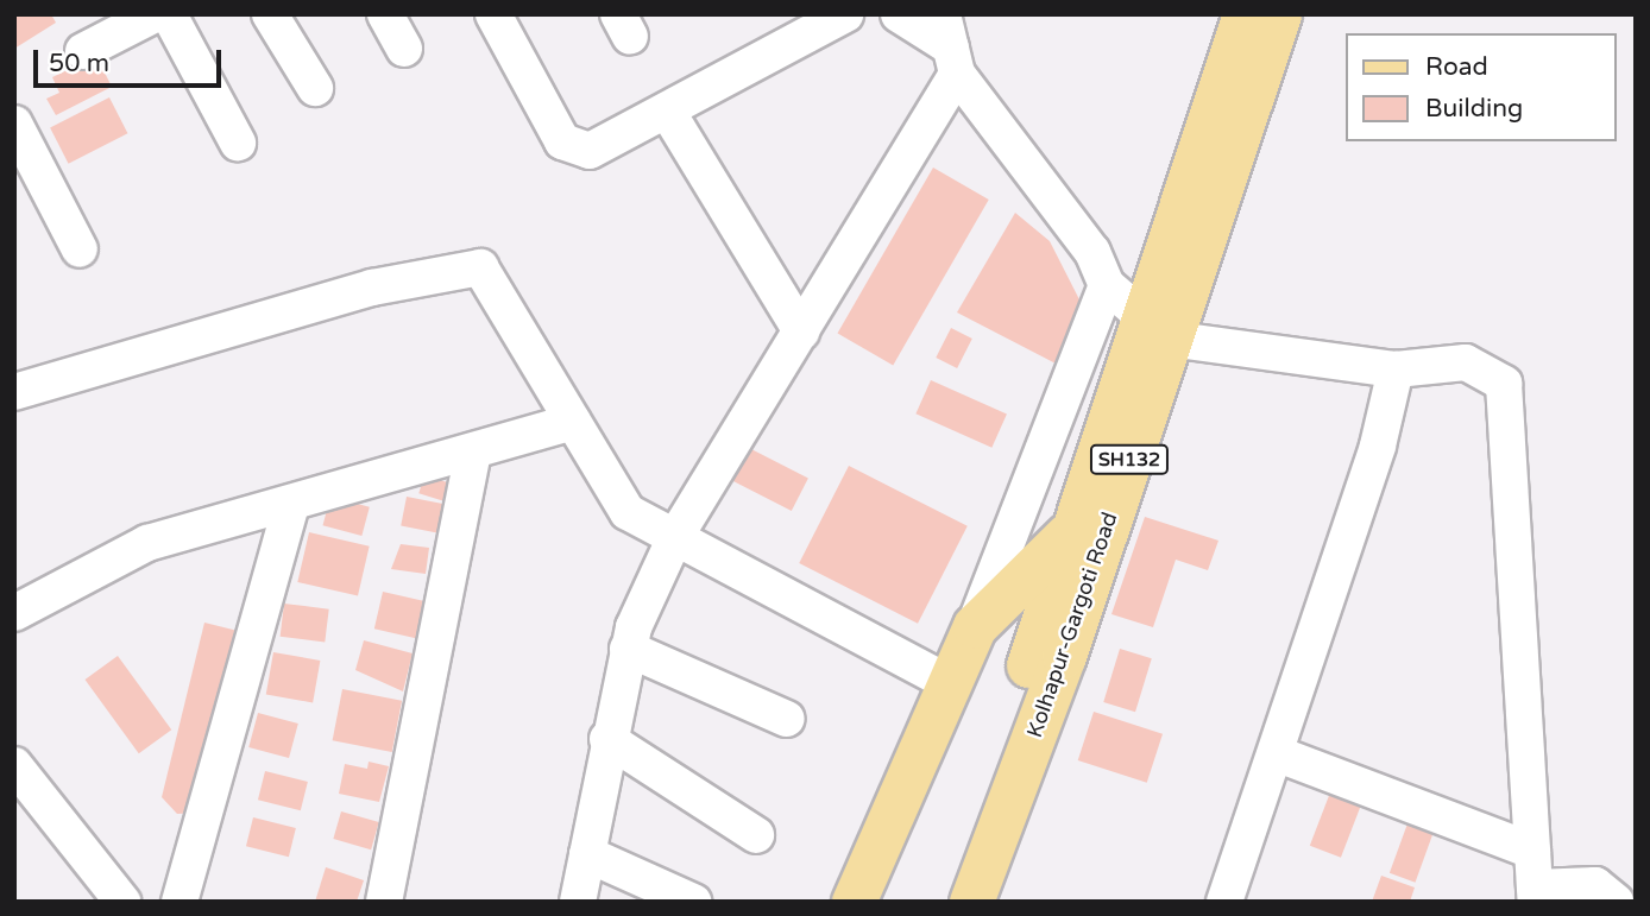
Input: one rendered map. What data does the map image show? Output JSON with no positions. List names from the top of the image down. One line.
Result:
{"streets":{"main road":["SH132","Kolhapur-Gargoti Road"]},"legend":["Road","Building"],"scale_bar":"50 m"}
